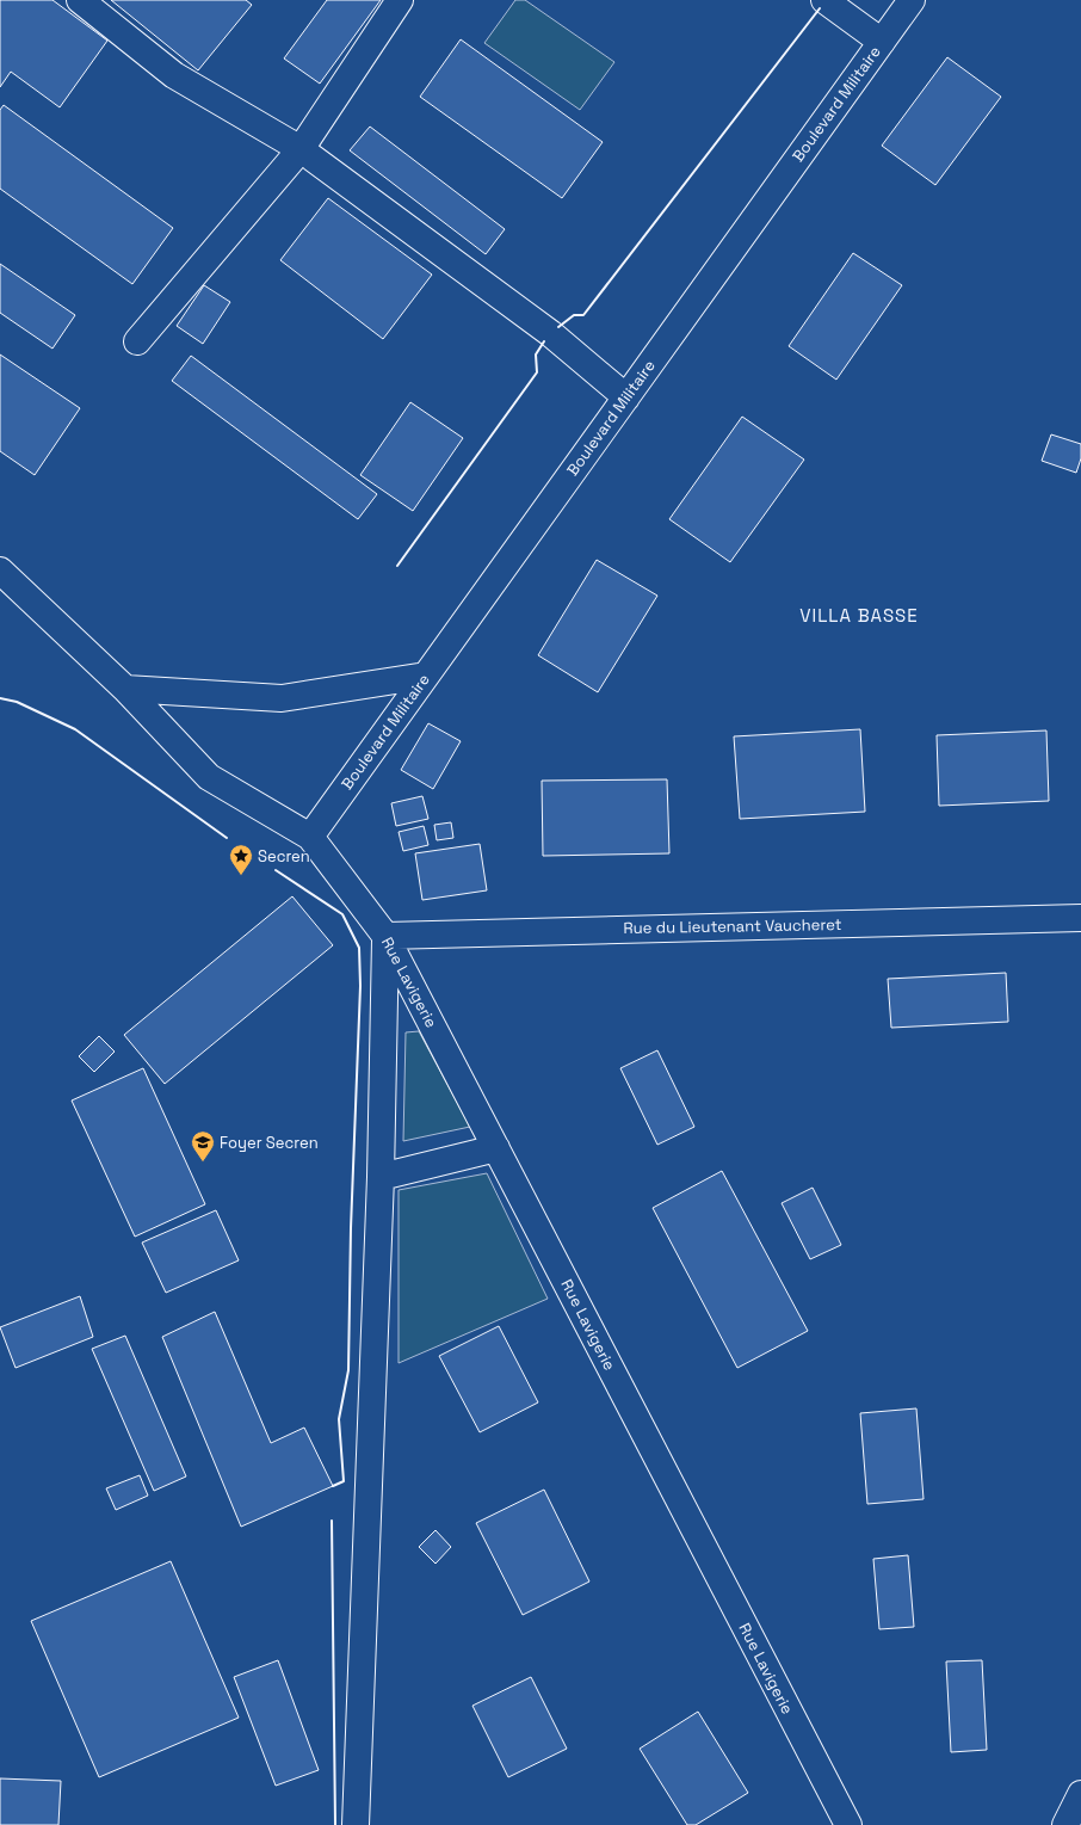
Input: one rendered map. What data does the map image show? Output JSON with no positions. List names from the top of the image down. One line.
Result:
{"streets":{"street":["Boulevard Militaire","Rue du Lieutenant Vaucheret","Rue Lavigerie"]},"crossings":[["Boulevard Militaire","Rue Lavigerie"],["Rue du Lieutenant Vaucheret","Rue Lavigerie"]],"districts":["VILLA BASSE"],"places":{"place":["Secren"],"school or university":["Foyer Secren"]}}
